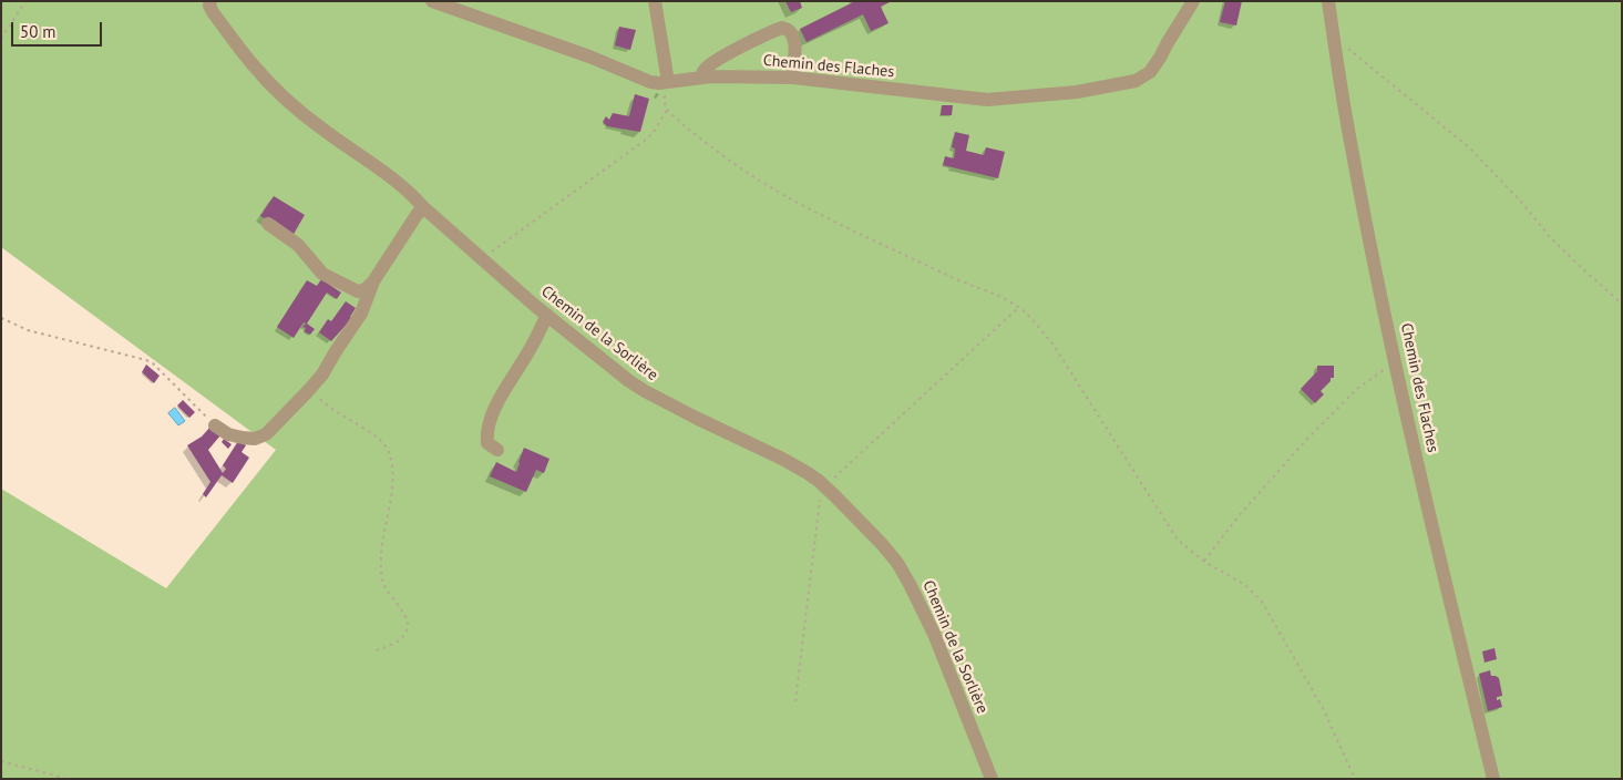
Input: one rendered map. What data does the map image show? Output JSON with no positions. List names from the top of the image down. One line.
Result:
{"streets":{"street":["Chemin des Flaches","Chemin de la Sorlière"]},"scale_bar":"50 m"}
